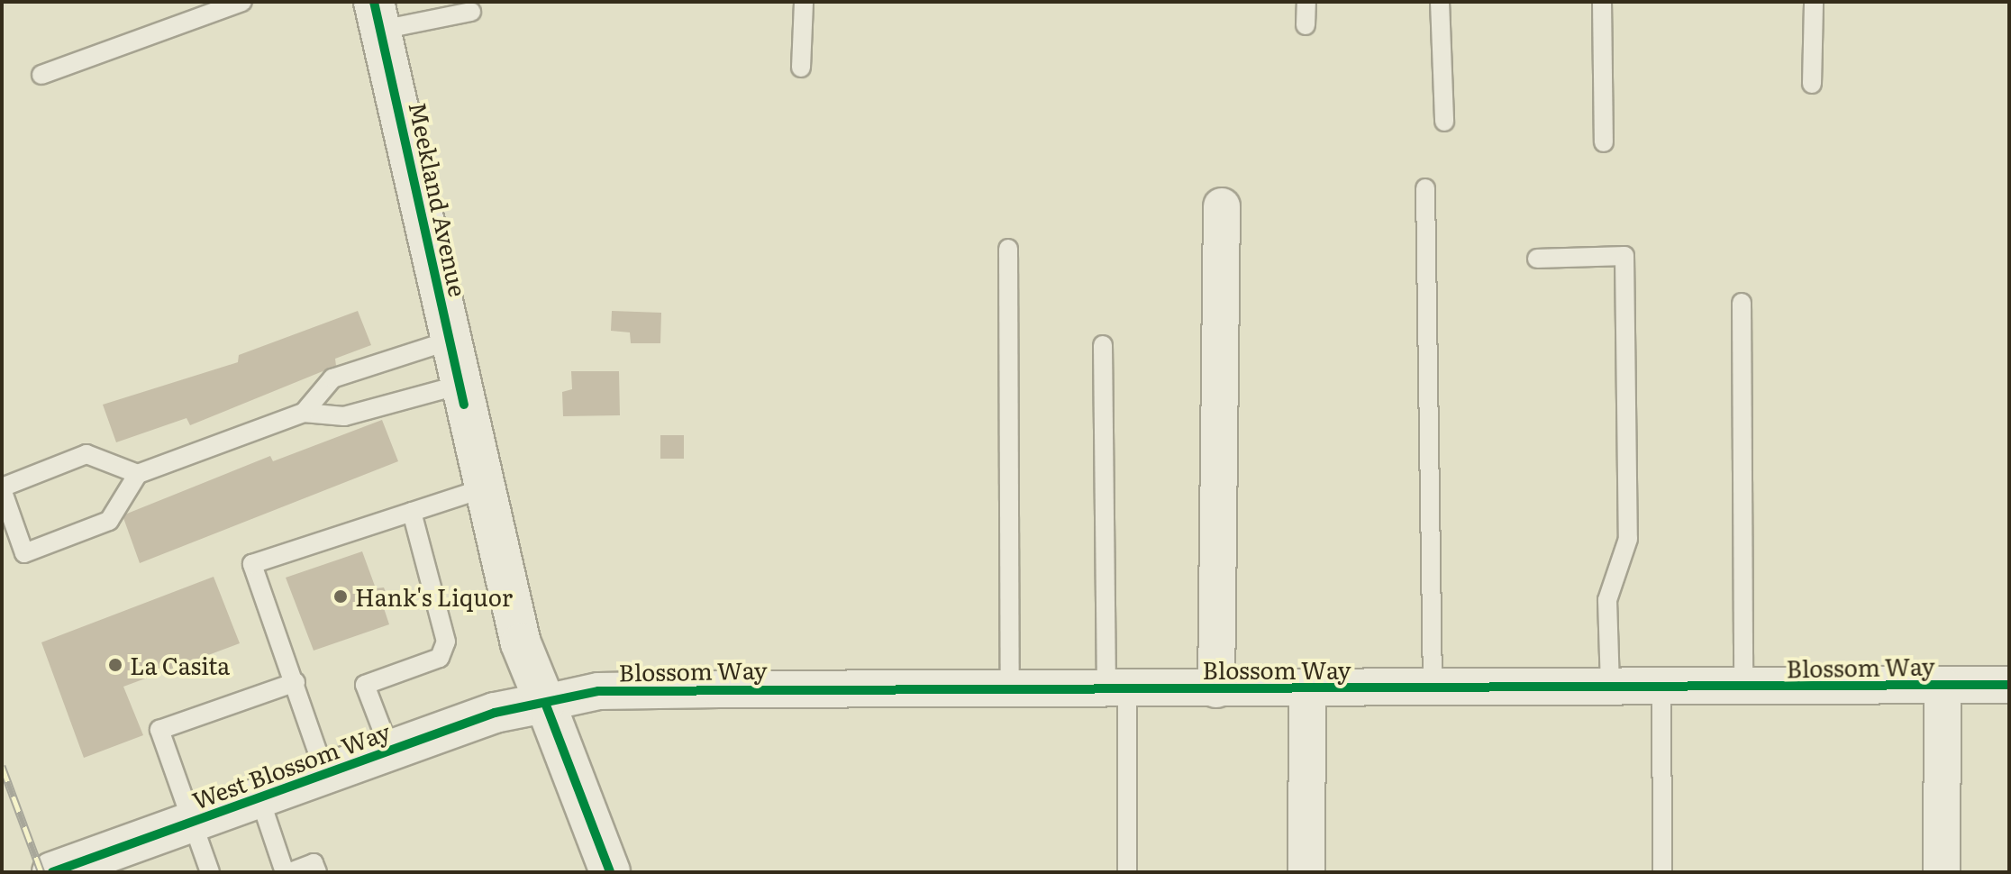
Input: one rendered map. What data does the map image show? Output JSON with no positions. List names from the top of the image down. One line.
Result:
{"streets":{"street":["Meekland Avenue","Blossom Way","West Blossom Way"]},"crossings":[["Meekland Avenue","Blossom Way"],["Meekland Avenue","West Blossom Way"],["Blossom Way","West Blossom Way"]],"places":["Hank's Liquor","La Casita"]}
